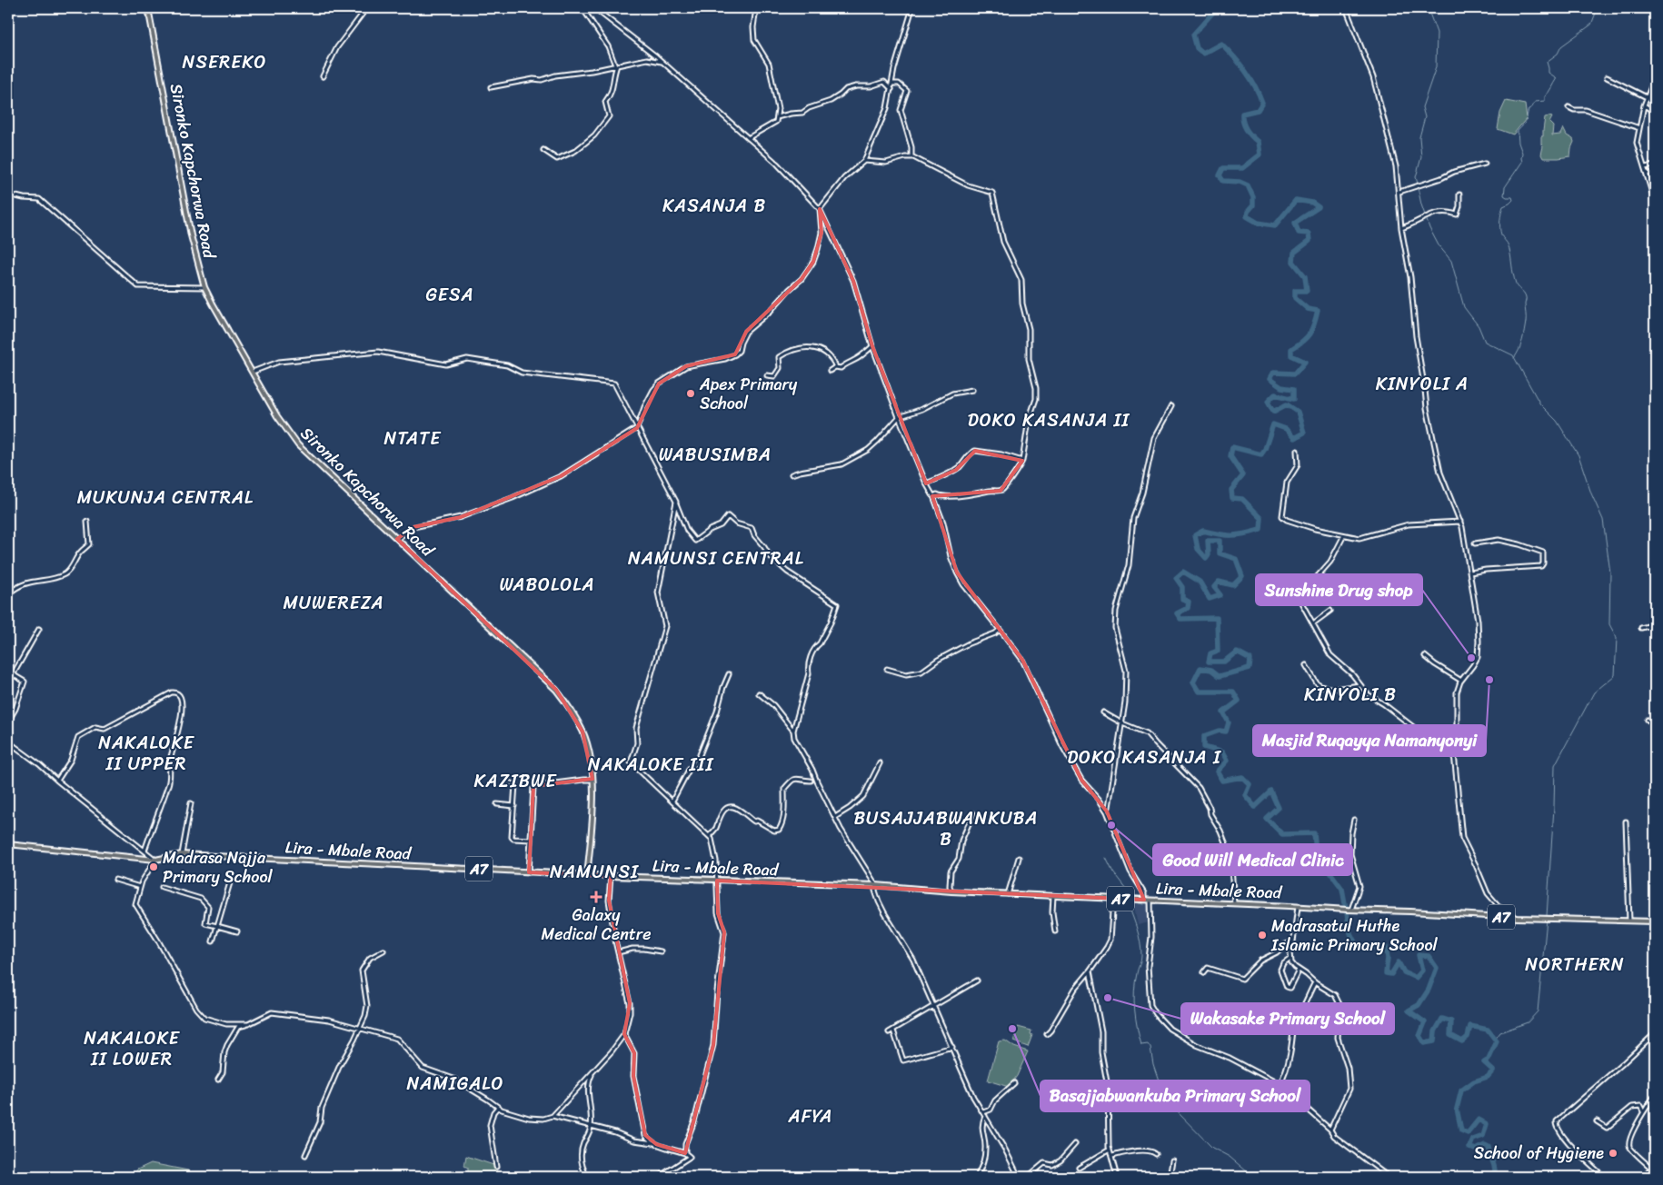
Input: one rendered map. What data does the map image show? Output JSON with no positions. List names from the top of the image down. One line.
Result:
{"streets":{"main road":["Sironko Kapchorwa Road","Lira - Mbale Road","A7"]},"crossings":[["Sironko Kapchorwa Road","Lira - Mbale Road"],["Lira - Mbale Road","A7"]],"districts":["NSEREKO","KASANJA B","GESA","KINYOLI A","DOKO KASANJA II","NTATE","WABUSIMBA","MUKUNJA CENTRAL","NAMUNSI CENTRAL","WABOLOLA","MUWEREZA","KINYOLI B","NAKALOKE II UPPER","DOKO KASANJA I","NAKALOKE III","KAZIBWE","BUSAJJABWANKUBA B","NAMUNSI","NORTHERN","NAKALOKE II LOWER","NAMIGALO","AFYA"],"places":{"other":["Apex Primary School","Sunshine Drug shop","Masjid Ruqayya Namanyonyi","Good Will Medical Clinic","Madrasa Najja Primary School","Madrasatul Huthe Islamic Primary School","Wakasake Primary School","Basajjabwankuba Primary School","School of Hygiene"],"health":["Galaxy Medical Centre"]}}
